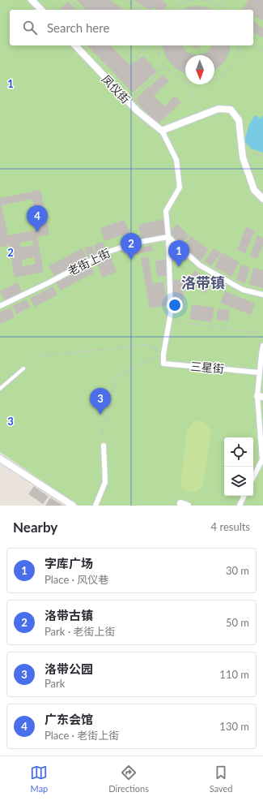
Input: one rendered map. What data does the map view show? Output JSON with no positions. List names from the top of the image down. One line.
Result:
{"streets":{"street":["凤仪街","老街上街","三星街"]},"districts":["洛带镇"],"north":"bottom","page":{"search":"Search here","pins":["4","2","1","3"],"heading":["Nearby","4 results"],"list":[{"mark":"1","name":"字库广场","note":"Place · 风仪巷","value":"30 m"},{"mark":"2","name":"洛带古镇","note":"Park · 老街上街","value":"50 m"},{"mark":"3","name":"洛带公园","note":"Park","value":"110 m"},{"mark":"4","name":"广东会馆","note":"Place · 老街上街","value":"130 m"}],"nav":["Map","Directions","Saved"]},"grid":{"rows":["1","2","3"]}}
